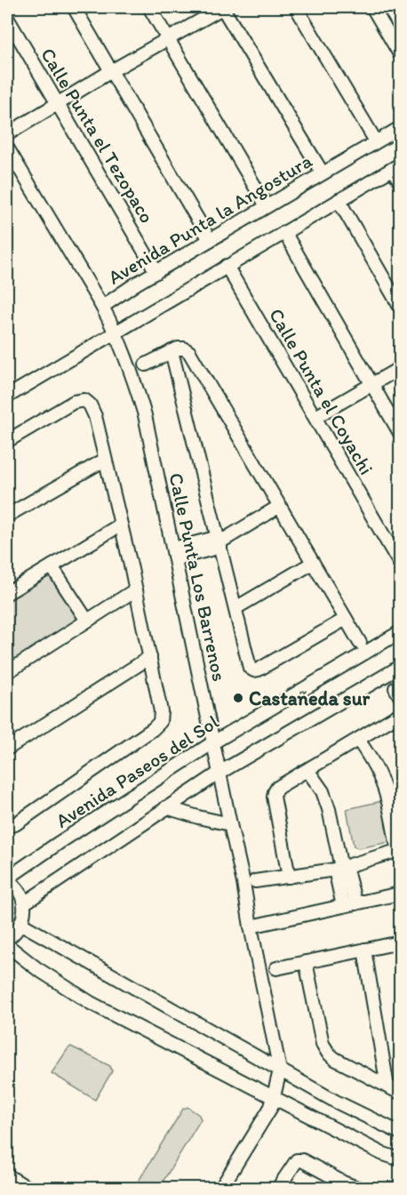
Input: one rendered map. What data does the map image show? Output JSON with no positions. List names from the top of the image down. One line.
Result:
{"streets":{"street":["Calle Punta el Tezopaco","Avenida Punta la Angostura","Calle Punta el Coyachi","Calle Punta Los Barrenos","Avenida Paseos del Sol"]},"crossings":[["Calle Punta el Tezopaco","Avenida Punta la Angostura"],["Avenida Punta la Angostura","Calle Punta Los Barrenos"],["Calle Punta Los Barrenos","Avenida Paseos del Sol"]],"places":["Castañeda sur"]}
